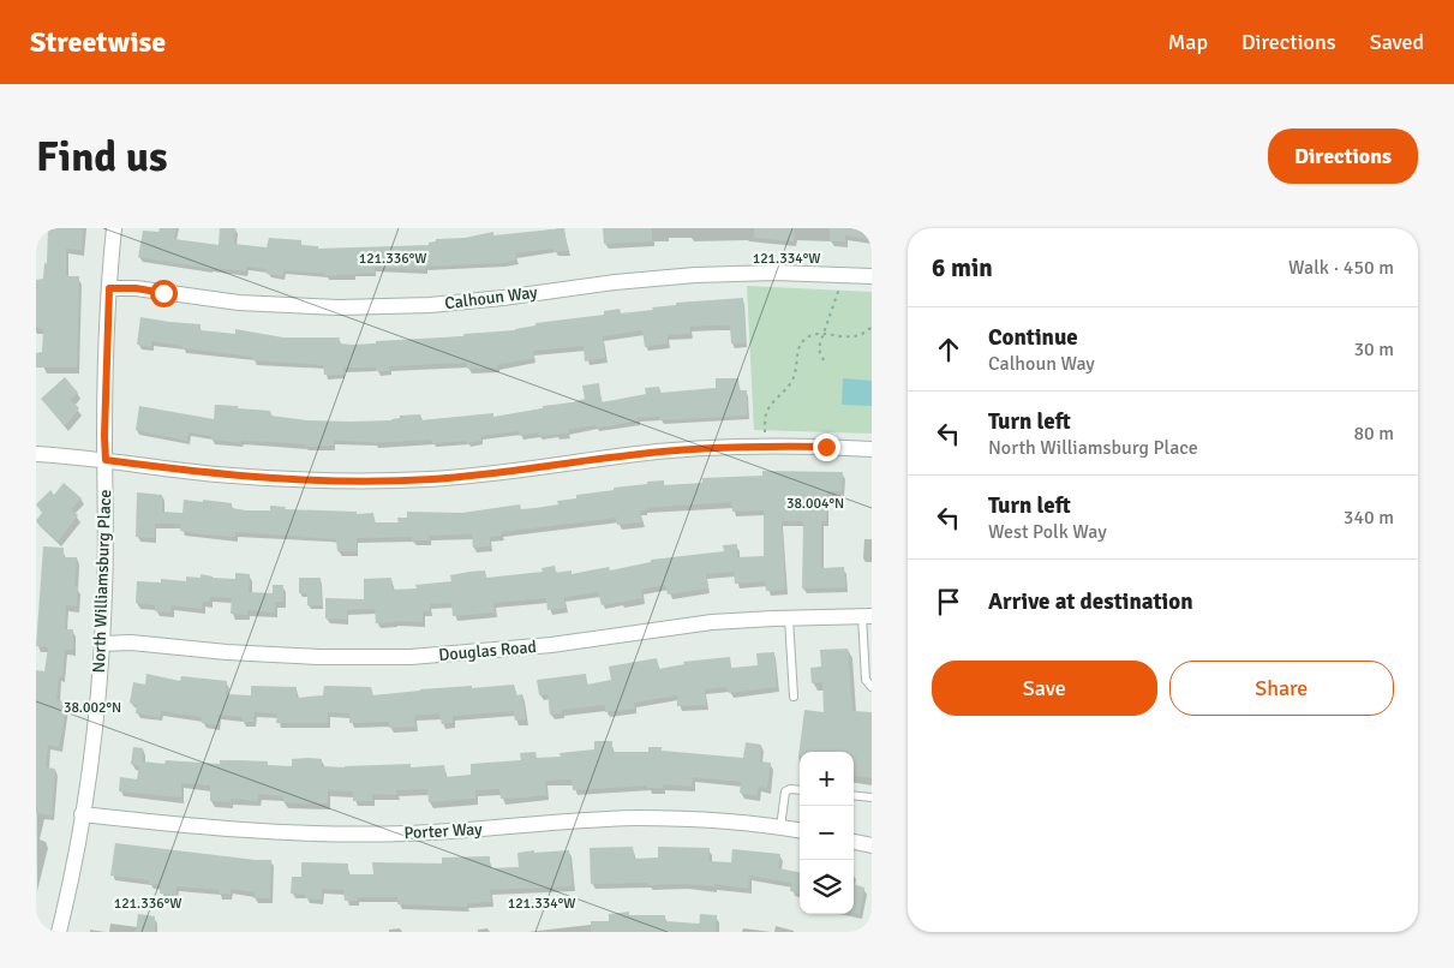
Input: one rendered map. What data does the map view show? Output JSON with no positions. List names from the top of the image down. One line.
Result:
{"streets":{"street":["Calhoun Way","North Williamsburg Place","Douglas Road","Porter Way"]},"crossings":[["Calhoun Way","North Williamsburg Place"],["North Williamsburg Place","Douglas Road"],["North Williamsburg Place","Porter Way"]],"page":{"header":"Streetwise","nav":["Map","Directions","Saved"],"buttons":["Directions",["Save","Share"]],"title":"Find us","heading":["6 min","Walk · 450 m"],"list":[["Continue","Calhoun Way","30 m"],["Turn left","North Williamsburg Place","80 m"],["Turn left","West Polk Way","340 m"],"Arrive at destination"],"map_buttons":["+","−"]},"coordinates":["121.336°W","121.334°W","38.004°N","38.002°N"]}
